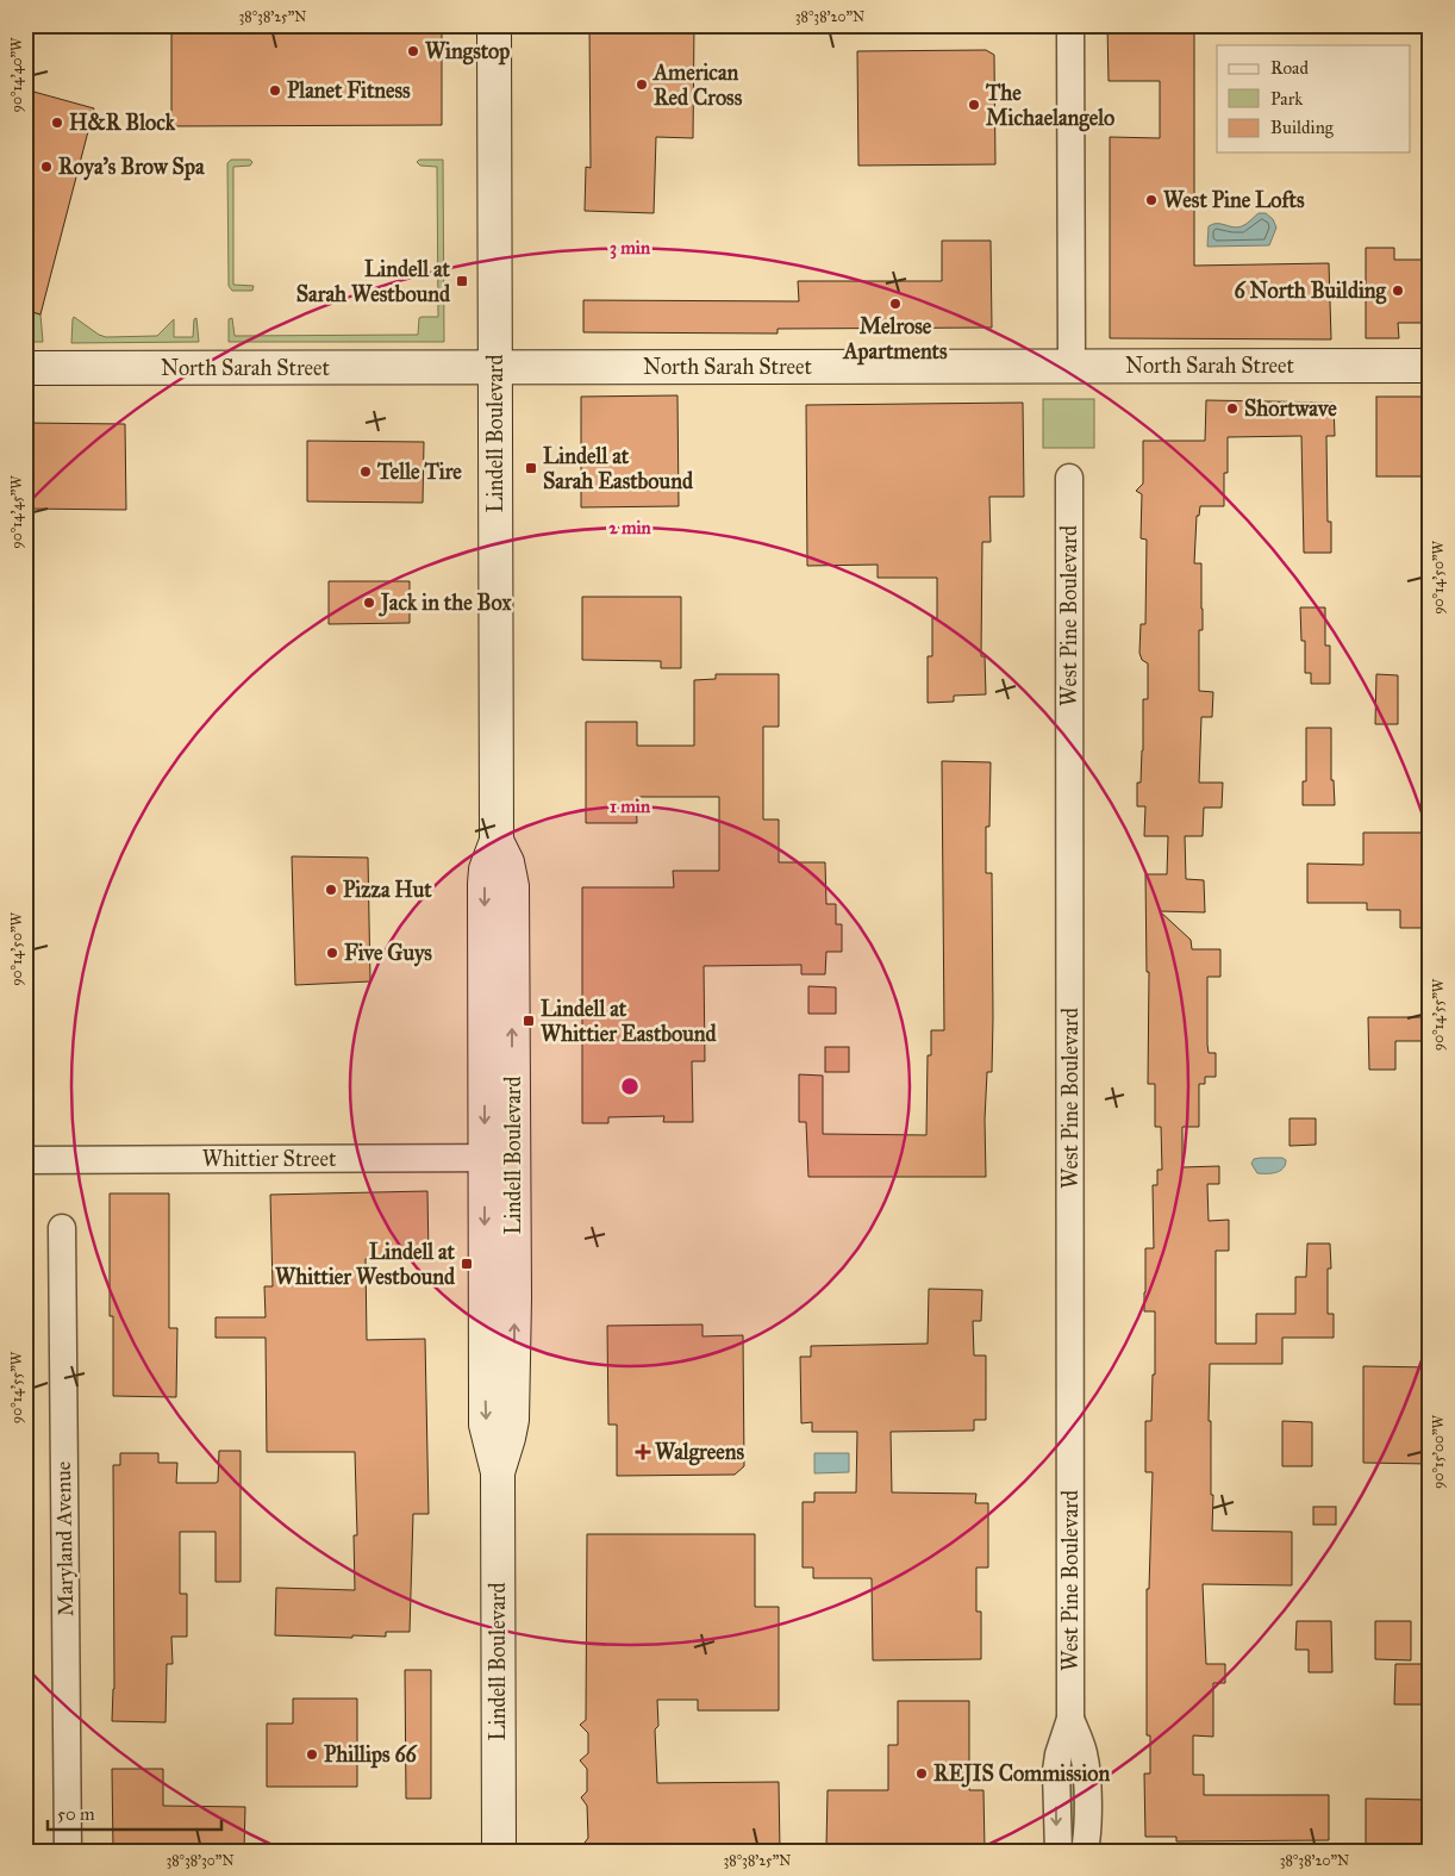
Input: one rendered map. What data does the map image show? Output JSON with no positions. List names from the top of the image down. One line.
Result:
{"streets":{"main road":["North Sarah Street","Lindell Boulevard"],"street":["West Pine Boulevard","Whittier Street","Maryland Avenue"]},"crossings":[["North Sarah Street","Lindell Boulevard"],["Lindell Boulevard","Whittier Street"]],"places":{"other":["Wingstop","American Red Cross","Planet Fitness","The Michaelangelo","H&R Block","Roya's Brow Spa","West Pine Lofts","6 North Building","Melrose Apartments","Shortwave","Telle Tire","Jack in the Box","Pizza Hut","Five Guys","Phillips 66","REJIS Commission"],"transit":["Lindell at Sarah Westbound","Lindell at Sarah Eastbound","Lindell at Whittier Eastbound","Lindell at Whittier Westbound"],"health":["Walgreens"]},"legend":["Road","Park","Building"],"scale_bar":"50 m","coordinates":["38°38'25\"N","38°38'20\"N","90°14'40\"W","90°14'45\"W","90°14'50\"W","90°14'55\"W","90°15'00\"W","38°38'30\"N"],"rings":["3 min","2 min","1 min"]}
